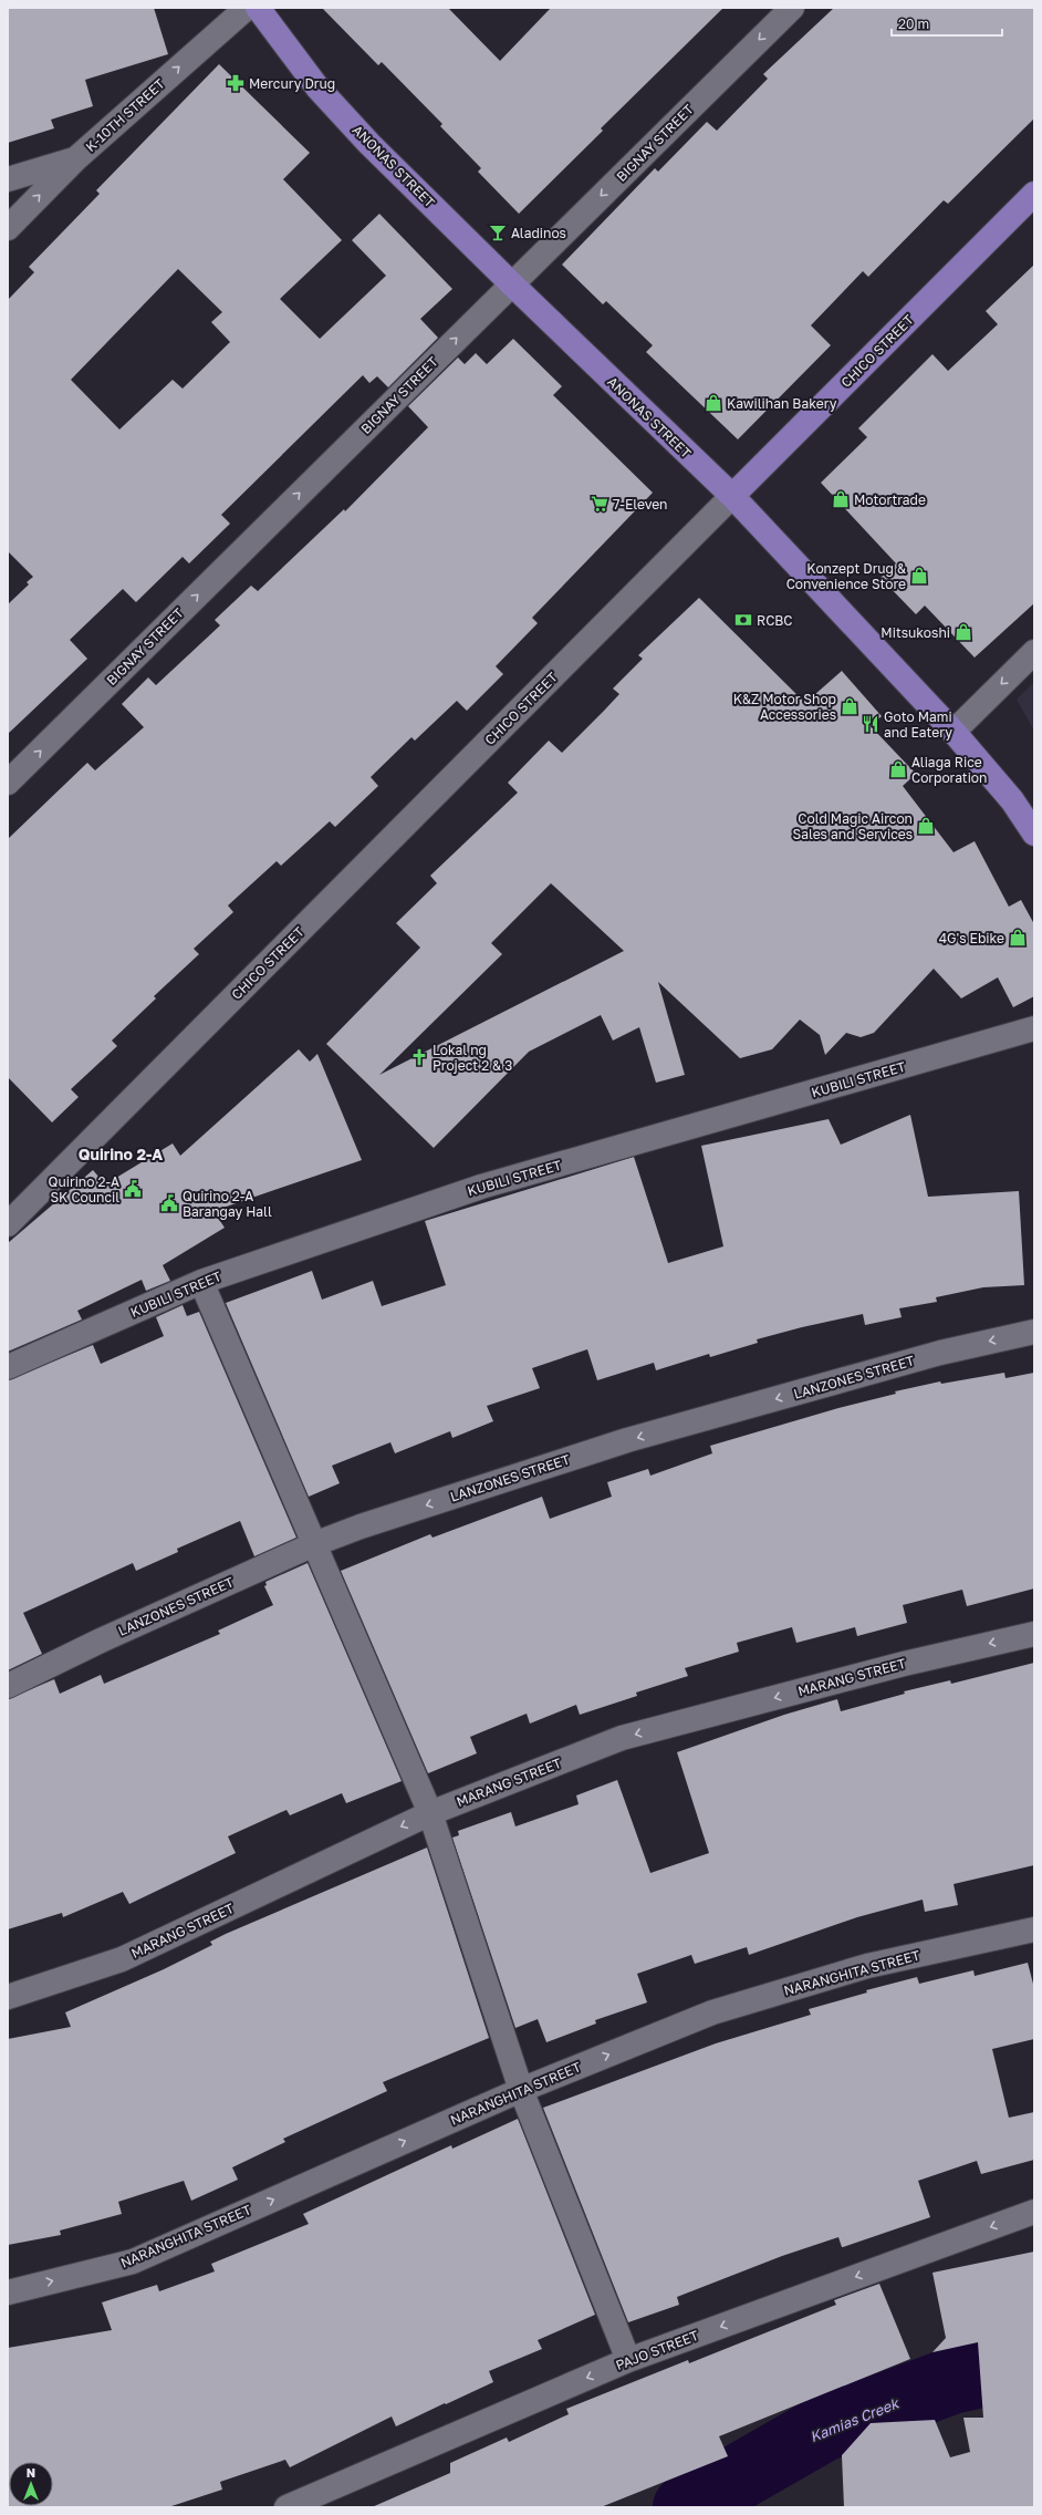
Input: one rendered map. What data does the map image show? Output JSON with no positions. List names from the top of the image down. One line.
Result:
{"streets":{"main road":["ANONAS STREET","CHICO STREET"],"street":["K-10TH STREET","BIGNAY STREET","KUBILI STREET","LANZONES STREET","MARANG STREET","NARANGHITA STREET","PAJO STREET"]},"crossings":[["BIGNAY STREET","ANONAS STREET"],["ANONAS STREET","CHICO STREET"]],"one_way":["K-10TH STREET","LANZONES STREET","MARANG STREET","NARANGHITA STREET","PAJO STREET"],"districts":["Quirino 2-A"],"water":["Kamias Creek"],"places":{"pharmacy":["Mercury Drug"],"bar":["Aladinos"],"shop":["Kawilihan Bakery","Motortrade","Konzept Drug & Convenience Store","Mitsukoshi","K&Z Motor Shop Accessories","Aliaga Rice Corporation","Cold Magic Aircon Sales and Services","4G's Ebike"],"supermarket":["7-Eleven"],"bank":["RCBC"],"restaurant":["Goto Mami and Eatery"],"church":["Lokal ng Project 2 & 3"],"public building":["Quirino 2-A SK Council","Quirino 2-A Barangay Hall"]},"scale_bar":"20 m","north":"top"}
